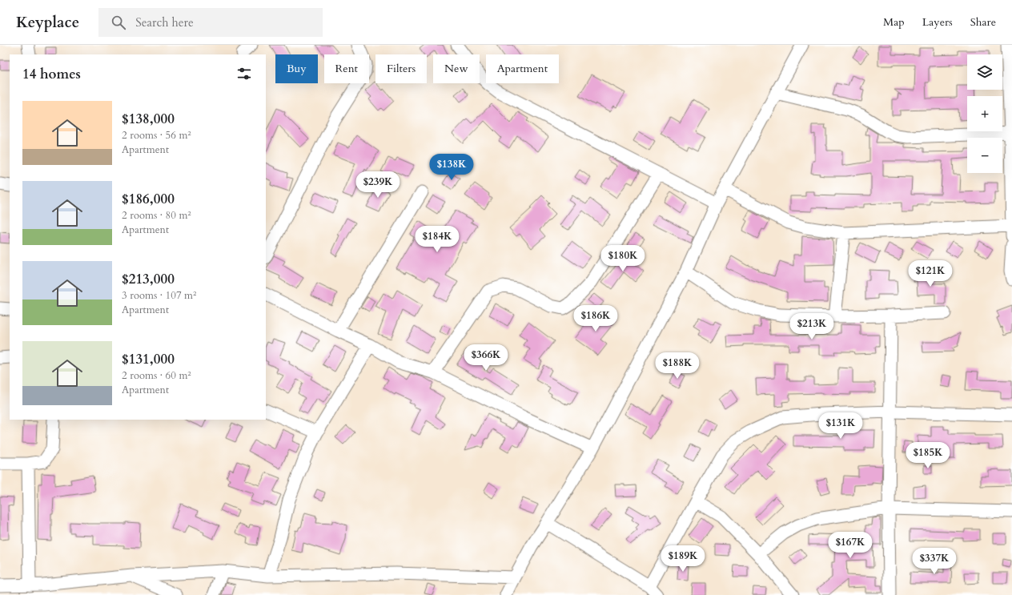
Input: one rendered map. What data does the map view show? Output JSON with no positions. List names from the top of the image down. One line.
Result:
{"page":{"header":"Keyplace","search":"Search here","nav":["Map","Layers","Share"],"map_buttons":["+","−"],"chip":["Buy","Rent","Filters","New","Apartment"],"heading":"14 homes","list":[{"name":"$138,000","note":"2 rooms · 56 m² · Apartment"},{"name":"$186,000","note":"2 rooms · 80 m² · Apartment"},{"name":"$213,000","note":"3 rooms · 107 m² · Apartment"},{"name":"$131,000","note":"2 rooms · 60 m² · Apartment"}],"price":["$138K","$239K","$184K","$180K","$121K","$186K","$213K","$366K","$188K","$131K","$185K","$167K","$189K","$337K"]}}
